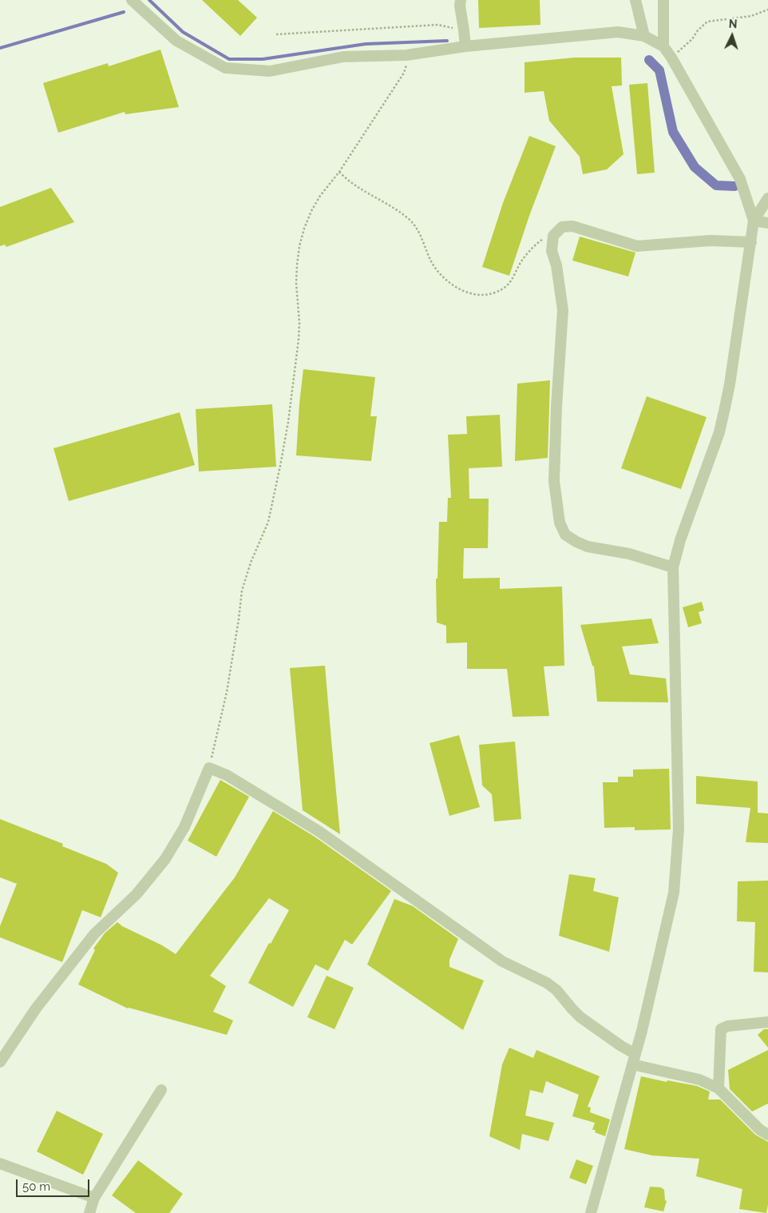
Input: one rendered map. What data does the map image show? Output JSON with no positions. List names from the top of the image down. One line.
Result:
{"scale_bar":"50 m","north":"top"}
